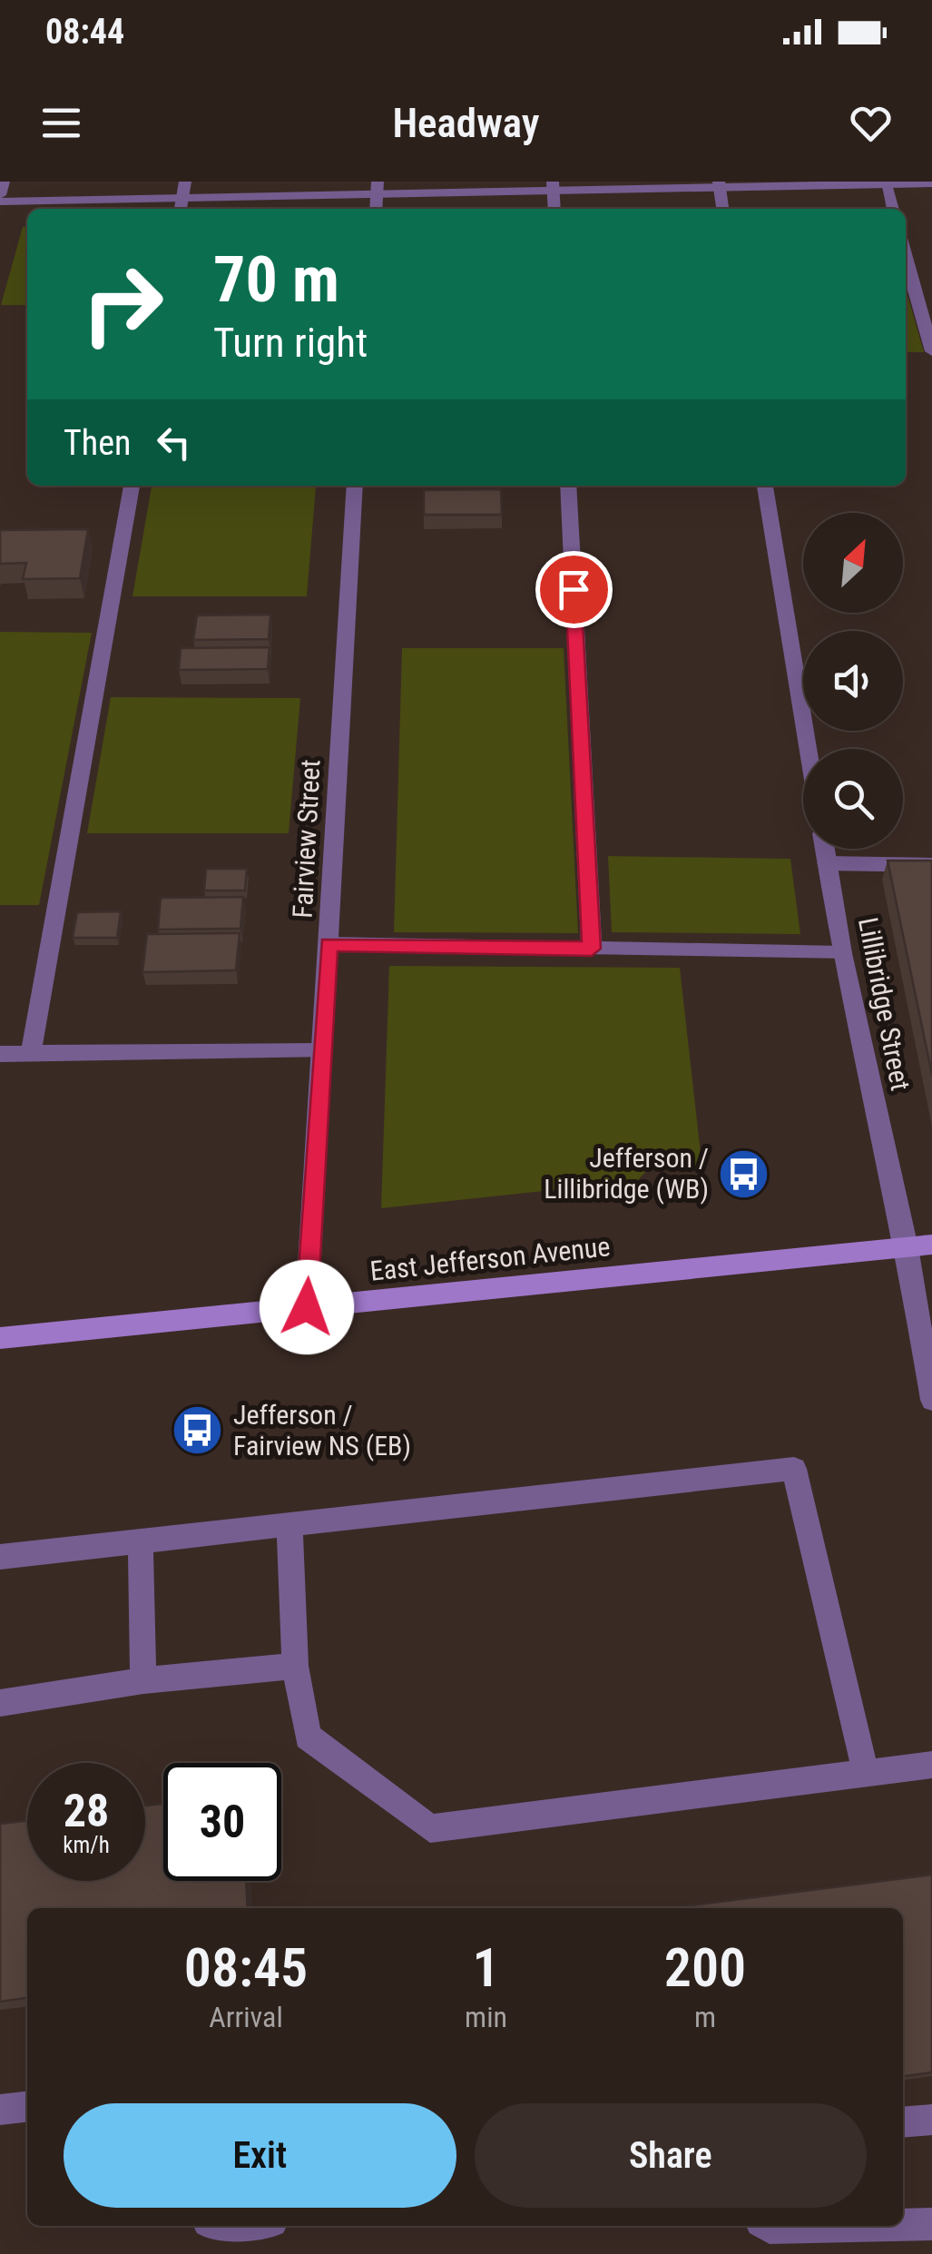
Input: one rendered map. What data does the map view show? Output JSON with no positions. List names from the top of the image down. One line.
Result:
{"streets":{"main road":["East Jefferson Avenue"],"street":["Fairview Street","Lillibridge Street"]},"crossings":[["Fairview Street","East Jefferson Avenue"],["Lillibridge Street","East Jefferson Avenue"]],"places":{"bus stop":["Jefferson / Lillibridge (WB)","Jefferson / Fairview NS (EB)"]},"north":"top right","page":{"status":"08:44","header":"Headway","turn":["70 m","Turn right"],"then":"Then","speed":"28 km/h","limit":"30","eta":["08:45","Arrival","1","min","200","m"],"buttons":["Exit","Share"]}}
